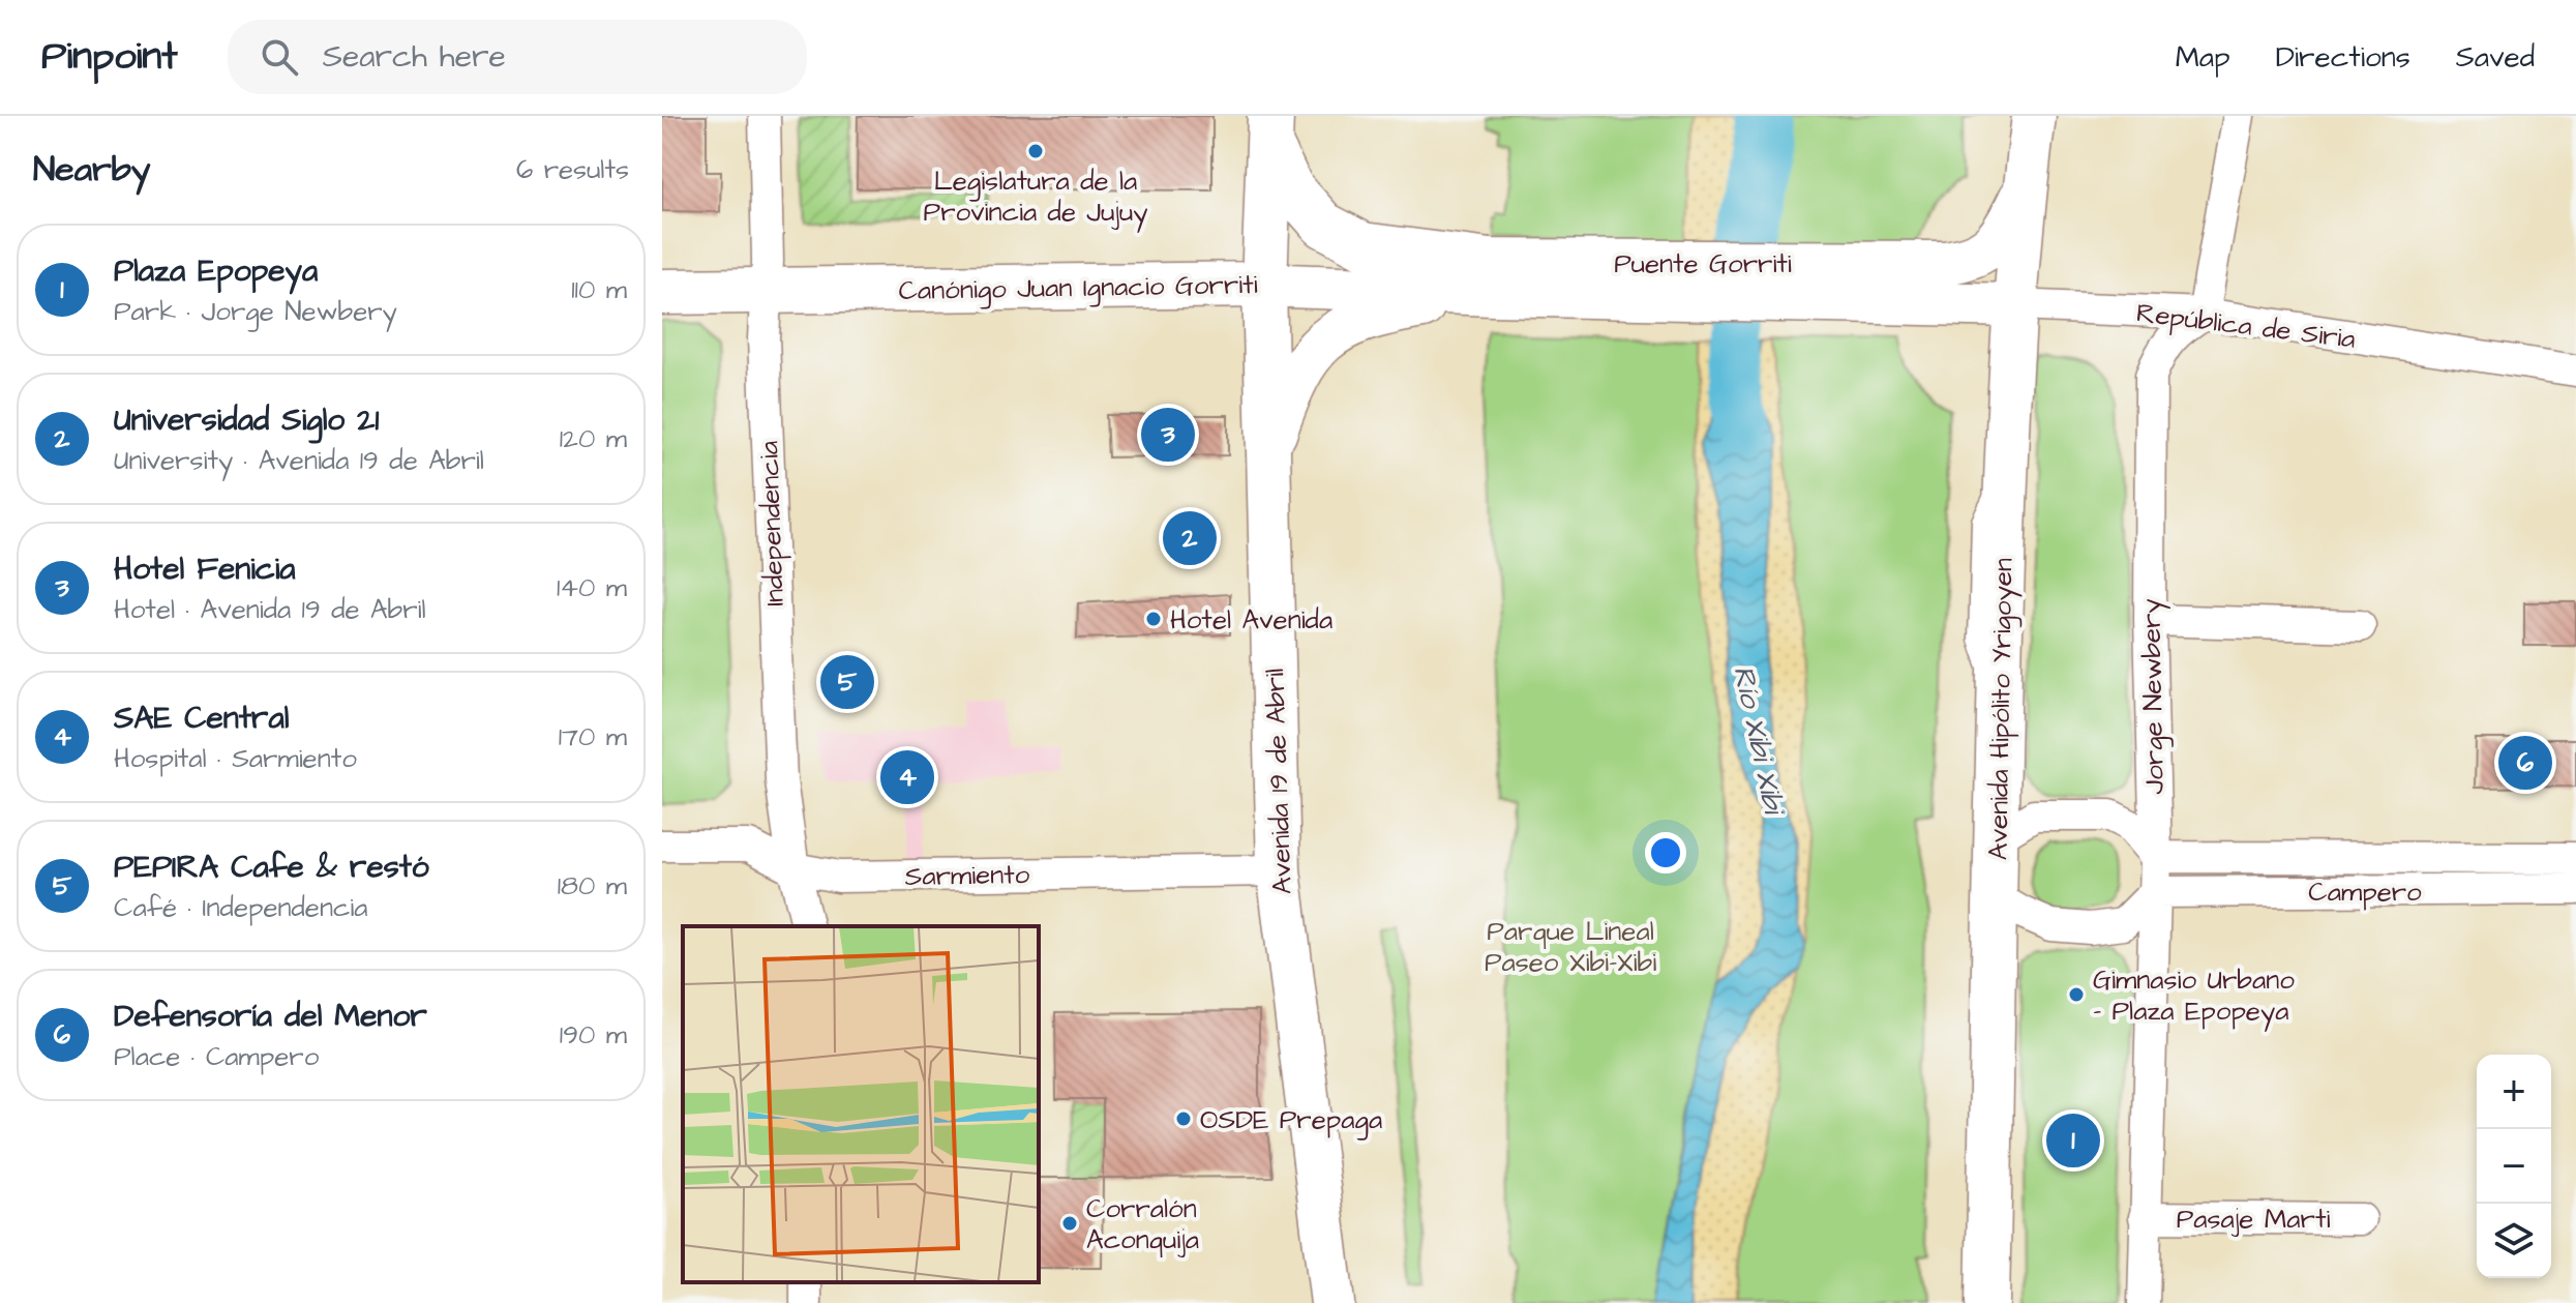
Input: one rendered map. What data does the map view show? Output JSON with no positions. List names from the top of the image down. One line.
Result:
{"streets":{"main road":["Puente Gorriti","Canónigo Juan Ignacio Gorriti","República de Siria","Avenida Hipólito Yrigoyen","Avenida 19 de Abril"],"street":["Independencia","Jorge Newbery","Sarmiento","Campero","Pasaje Marti"]},"crossings":[["Puente Gorriti","Canónigo Juan Ignacio Gorriti"],["Puente Gorriti","República de Siria"],["Canónigo Juan Ignacio Gorriti","Independencia"],["Canónigo Juan Ignacio Gorriti","Avenida 19 de Abril"],["República de Siria","Jorge Newbery"],["República de Siria","Avenida Hipólito Yrigoyen"],["Independencia","Sarmiento"],["Jorge Newbery","Avenida Hipólito Yrigoyen"],["Jorge Newbery","Campero"],["Jorge Newbery","Pasaje Marti"],["Avenida Hipólito Yrigoyen","Campero"],["Avenida 19 de Abril","Sarmiento"]],"water":["Río Xibi Xibi"],"parks":["Parque Lineal Paseo Xibi-Xibi"],"places":["Legislatura de la Provincia de Jujuy","Hotel Avenida","Gimnasio Urbano - Plaza Epopeya","OSDE Prepaga","Corralón Aconquija"],"page":{"header":"Pinpoint","search":"Search here","nav":["Map","Directions","Saved"],"heading":["Nearby","6 results"],"list":[{"mark":"1","name":"Plaza Epopeya","note":"Park · Jorge Newbery","value":"110 m"},{"mark":"2","name":"Universidad Siglo 21","note":"University · Avenida 19 de Abril","value":"120 m"},{"mark":"3","name":"Hotel Fenicia","note":"Hotel · Avenida 19 de Abril","value":"140 m"},{"mark":"4","name":"SAE Central","note":"Hospital · Sarmiento","value":"170 m"},{"mark":"5","name":"PEPIRA Cafe & restó","note":"Café · Independencia","value":"180 m"},{"mark":"6","name":"Defensoría del Menor","note":"Place · Campero","value":"190 m"}],"pins":["3","2","5","6","4","1"],"map_buttons":["+","−"]}}
